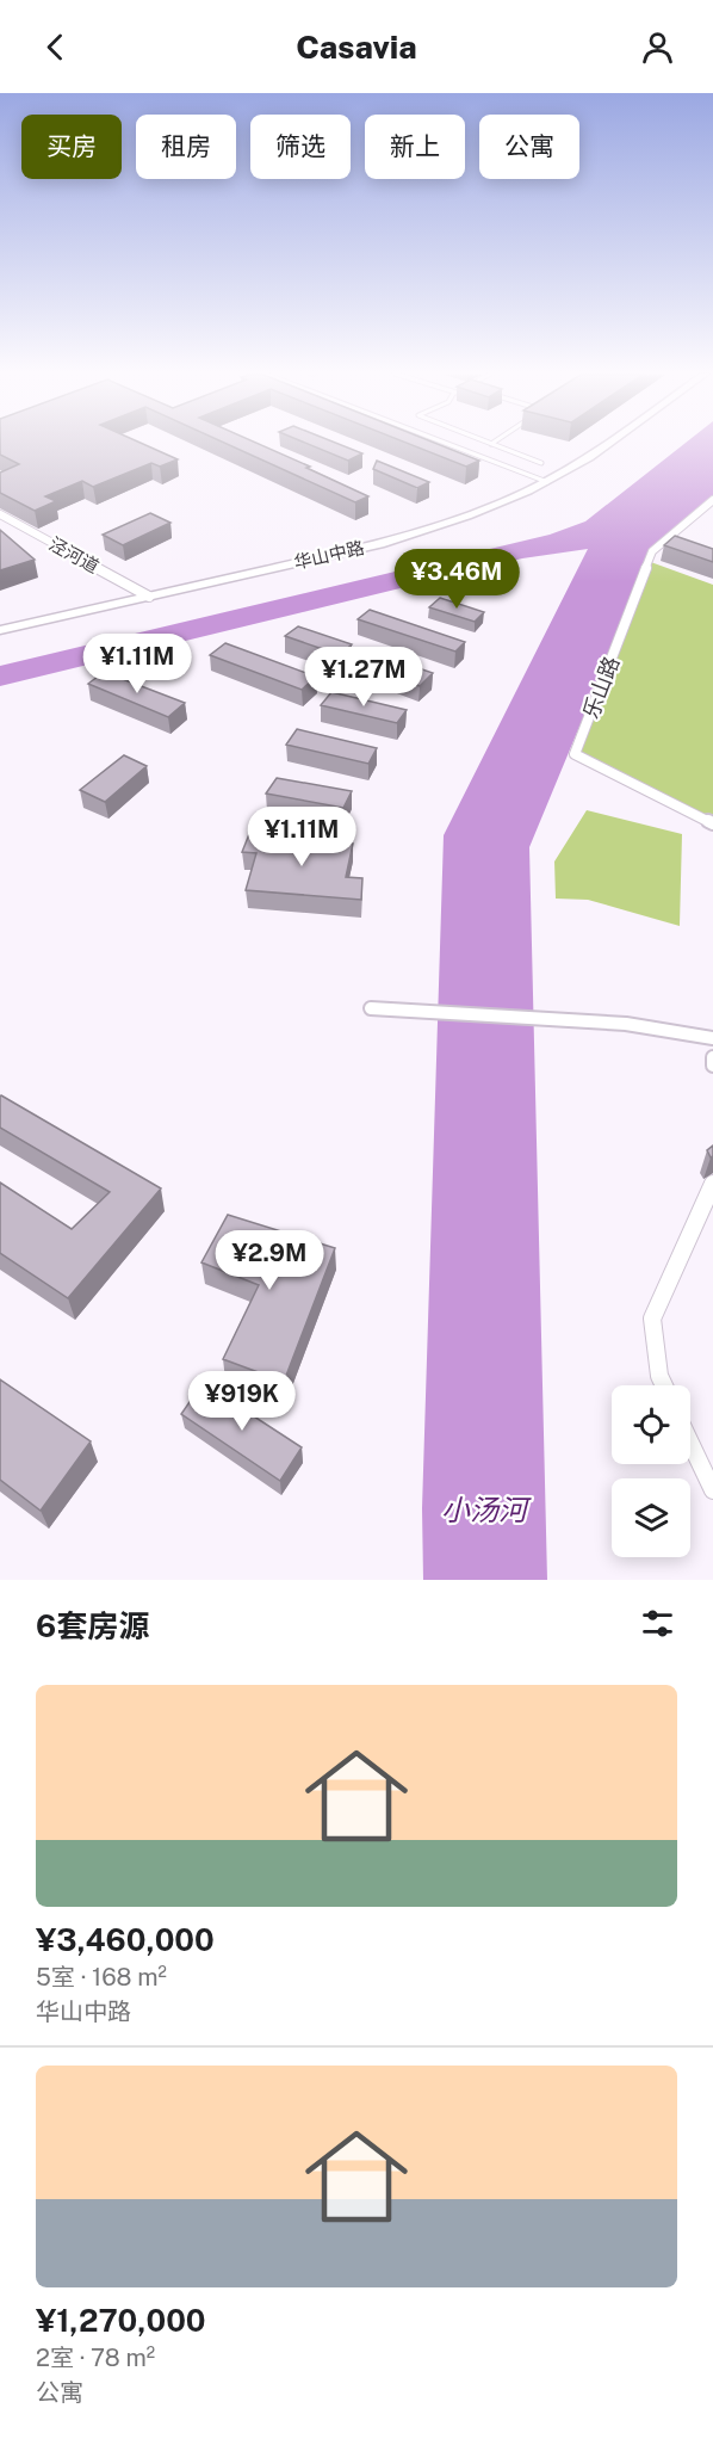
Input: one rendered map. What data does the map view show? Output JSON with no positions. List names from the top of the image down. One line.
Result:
{"streets":{"street":["泾河道","华山中路","乐山路"]},"crossings":[["泾河道","华山中路"]],"water":["小汤河"],"page":{"header":"Casavia","chip":["买房","租房","筛选","新上","公寓"],"price":["¥3.46M","¥1.11M","¥1.27M","¥1.11M","¥2.9M","¥919K"],"heading":"6套房源","list":[{"name":"¥3,460,000","note":"5室 · 168 m² · 华山中路"},{"name":"¥1,270,000","note":"2室 · 78 m² · 公寓"}]}}
